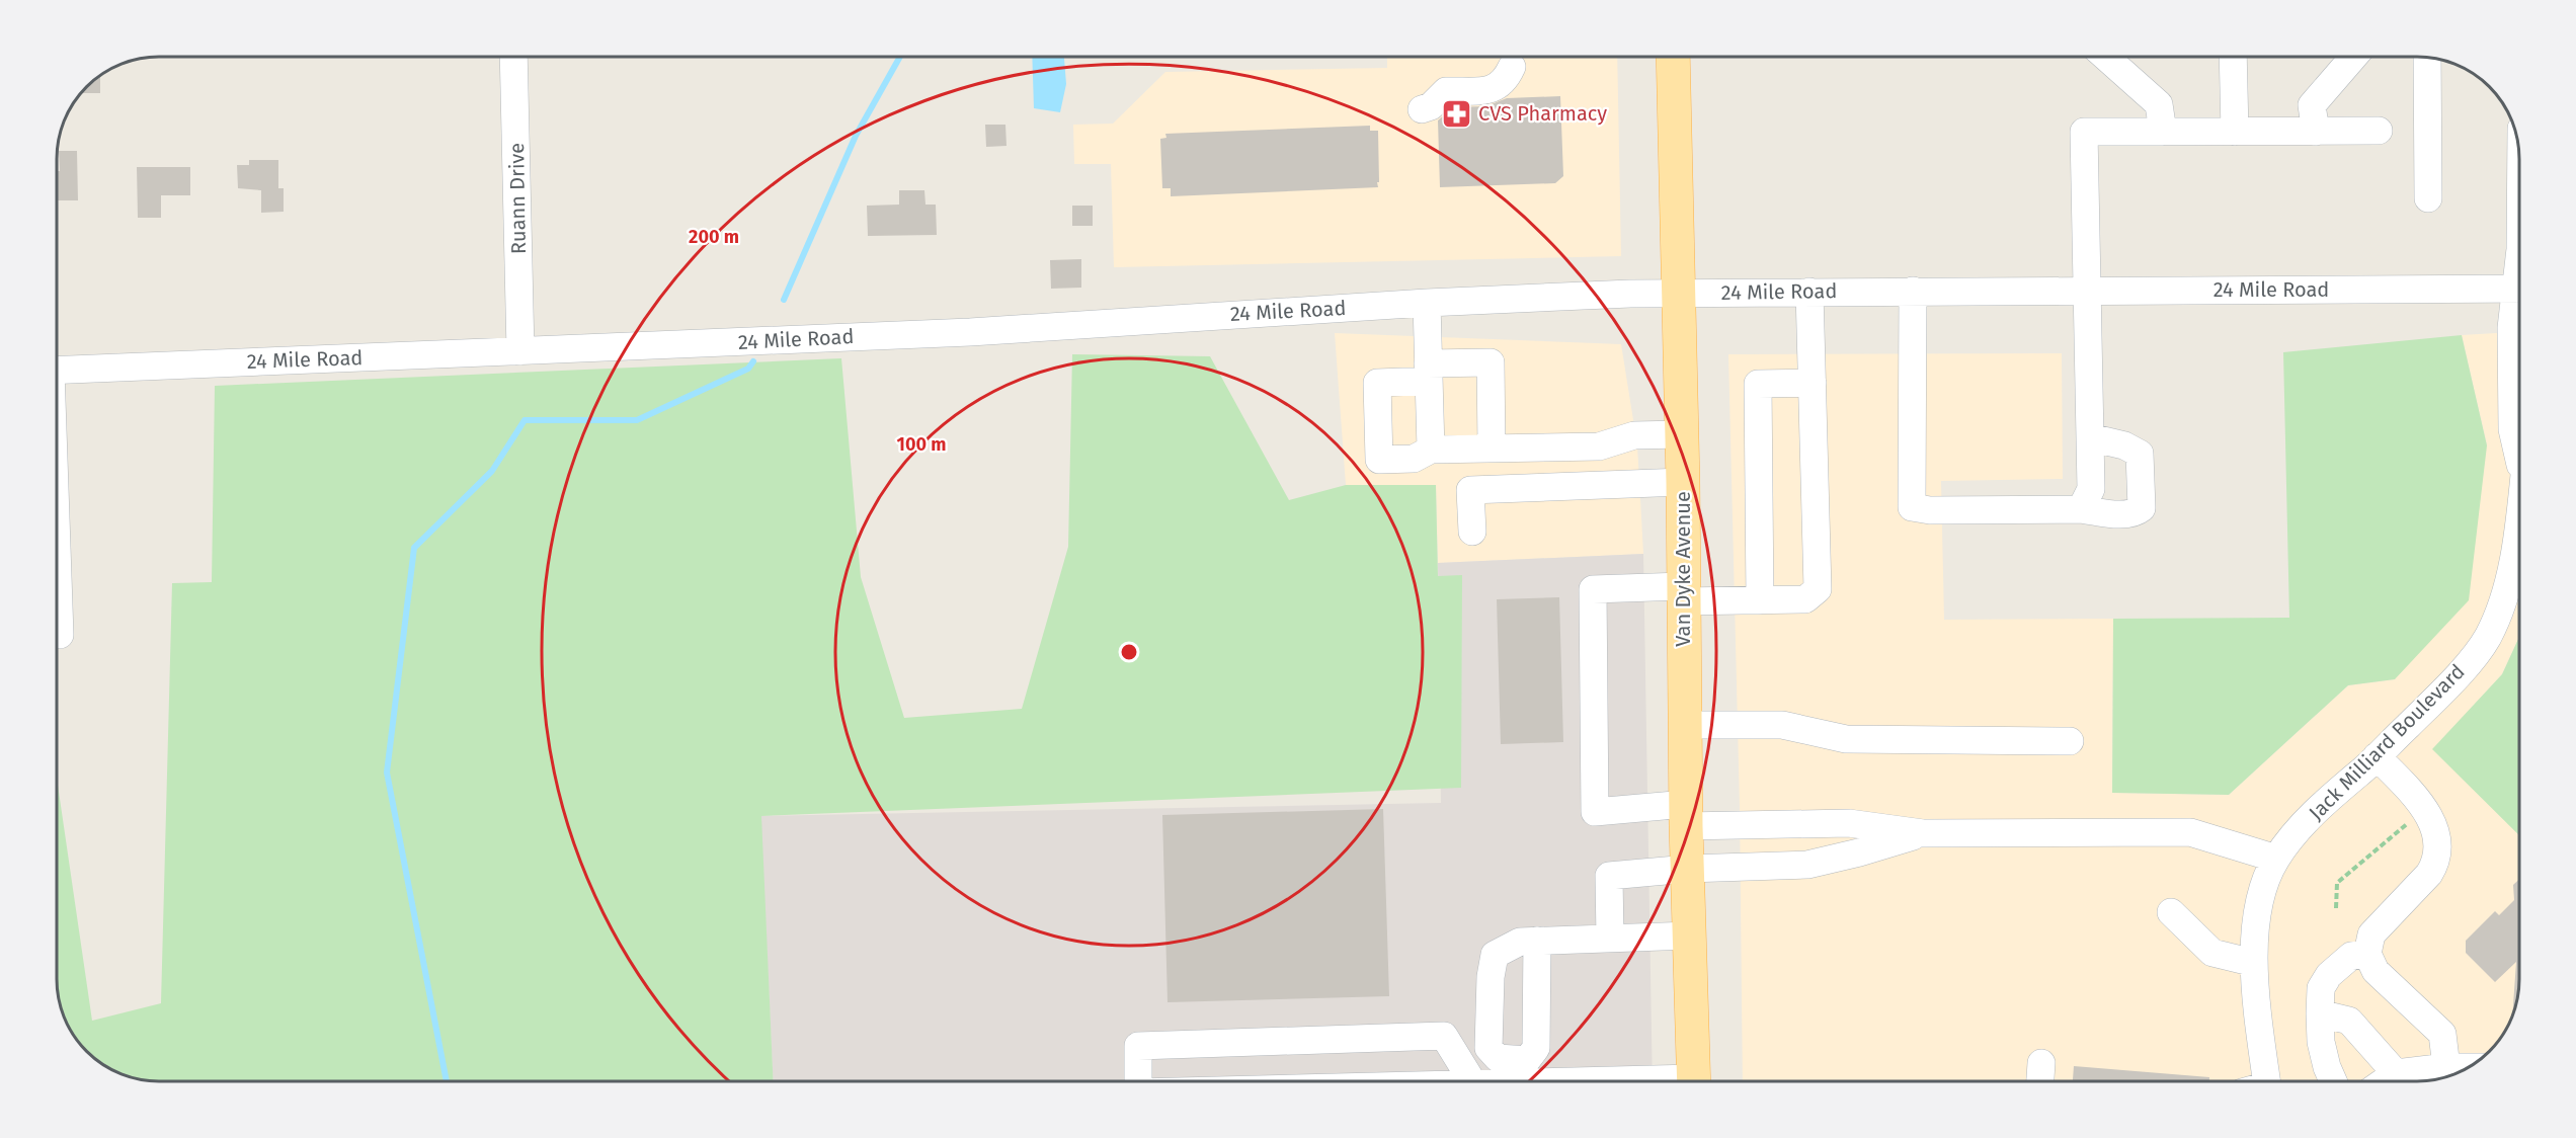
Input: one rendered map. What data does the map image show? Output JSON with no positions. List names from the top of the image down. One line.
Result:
{"streets":{"main road":["Van Dyke Avenue"],"street":["Ruann Drive","24 Mile Road","Jack Milliard Boulevard"]},"crossings":[["Ruann Drive","24 Mile Road"],["24 Mile Road","Van Dyke Avenue"]],"places":{"pharmacy":["CVS Pharmacy"]},"rings":["200 m","100 m"]}
